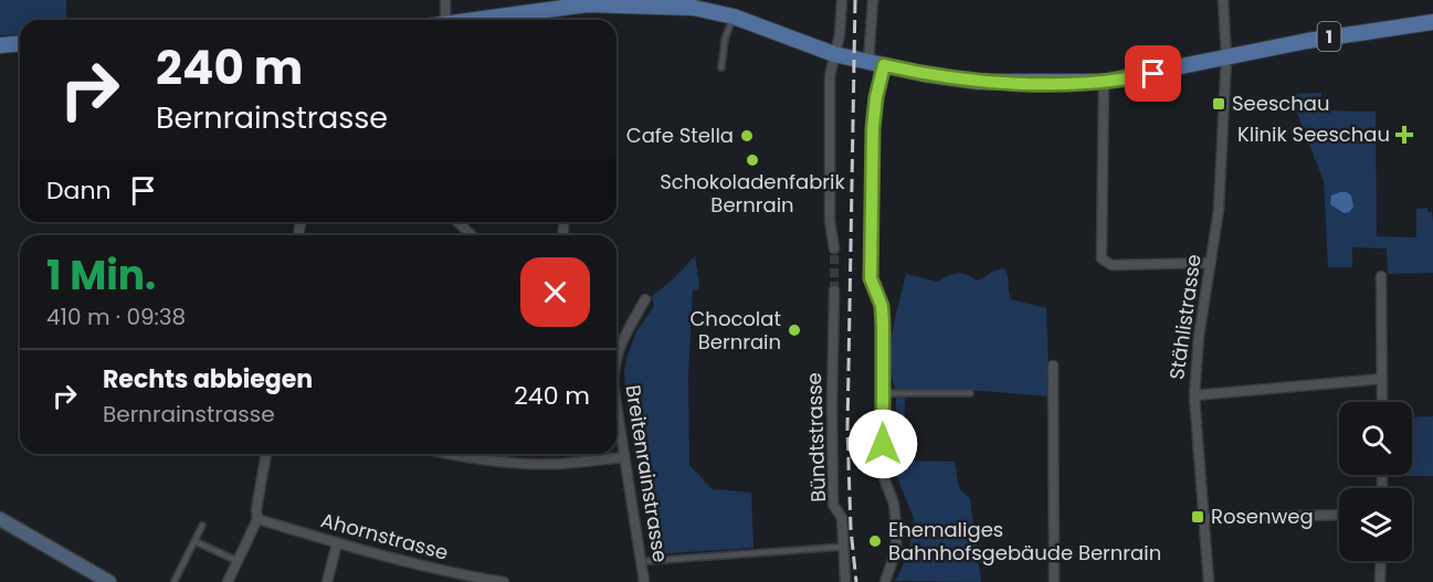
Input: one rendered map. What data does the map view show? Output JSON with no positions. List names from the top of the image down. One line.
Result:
{"streets":{"main road":["1"],"street":["Stählistrasse","Bündtstrasse","Breitenrainstrasse","Ahornstrasse"]},"crossings":[["1","Stählistrasse"]],"places":{"transit":["Seeschau","Rosenweg"],"health":["Klinik Seeschau"],"other":["Cafe Stella","Schokoladenfabrik Bernrain","Chocolat Bernrain","Ehemaliges Bahnhofsgebäude Bernrain"]},"page":{"turn":["240 m","Bernrainstrasse"],"then":"Dann","heading":["1 Min.","410 m · 09:38"],"list":[{"name":"Rechts abbiegen","note":"Bernrainstrasse","value":"240 m"}]}}
